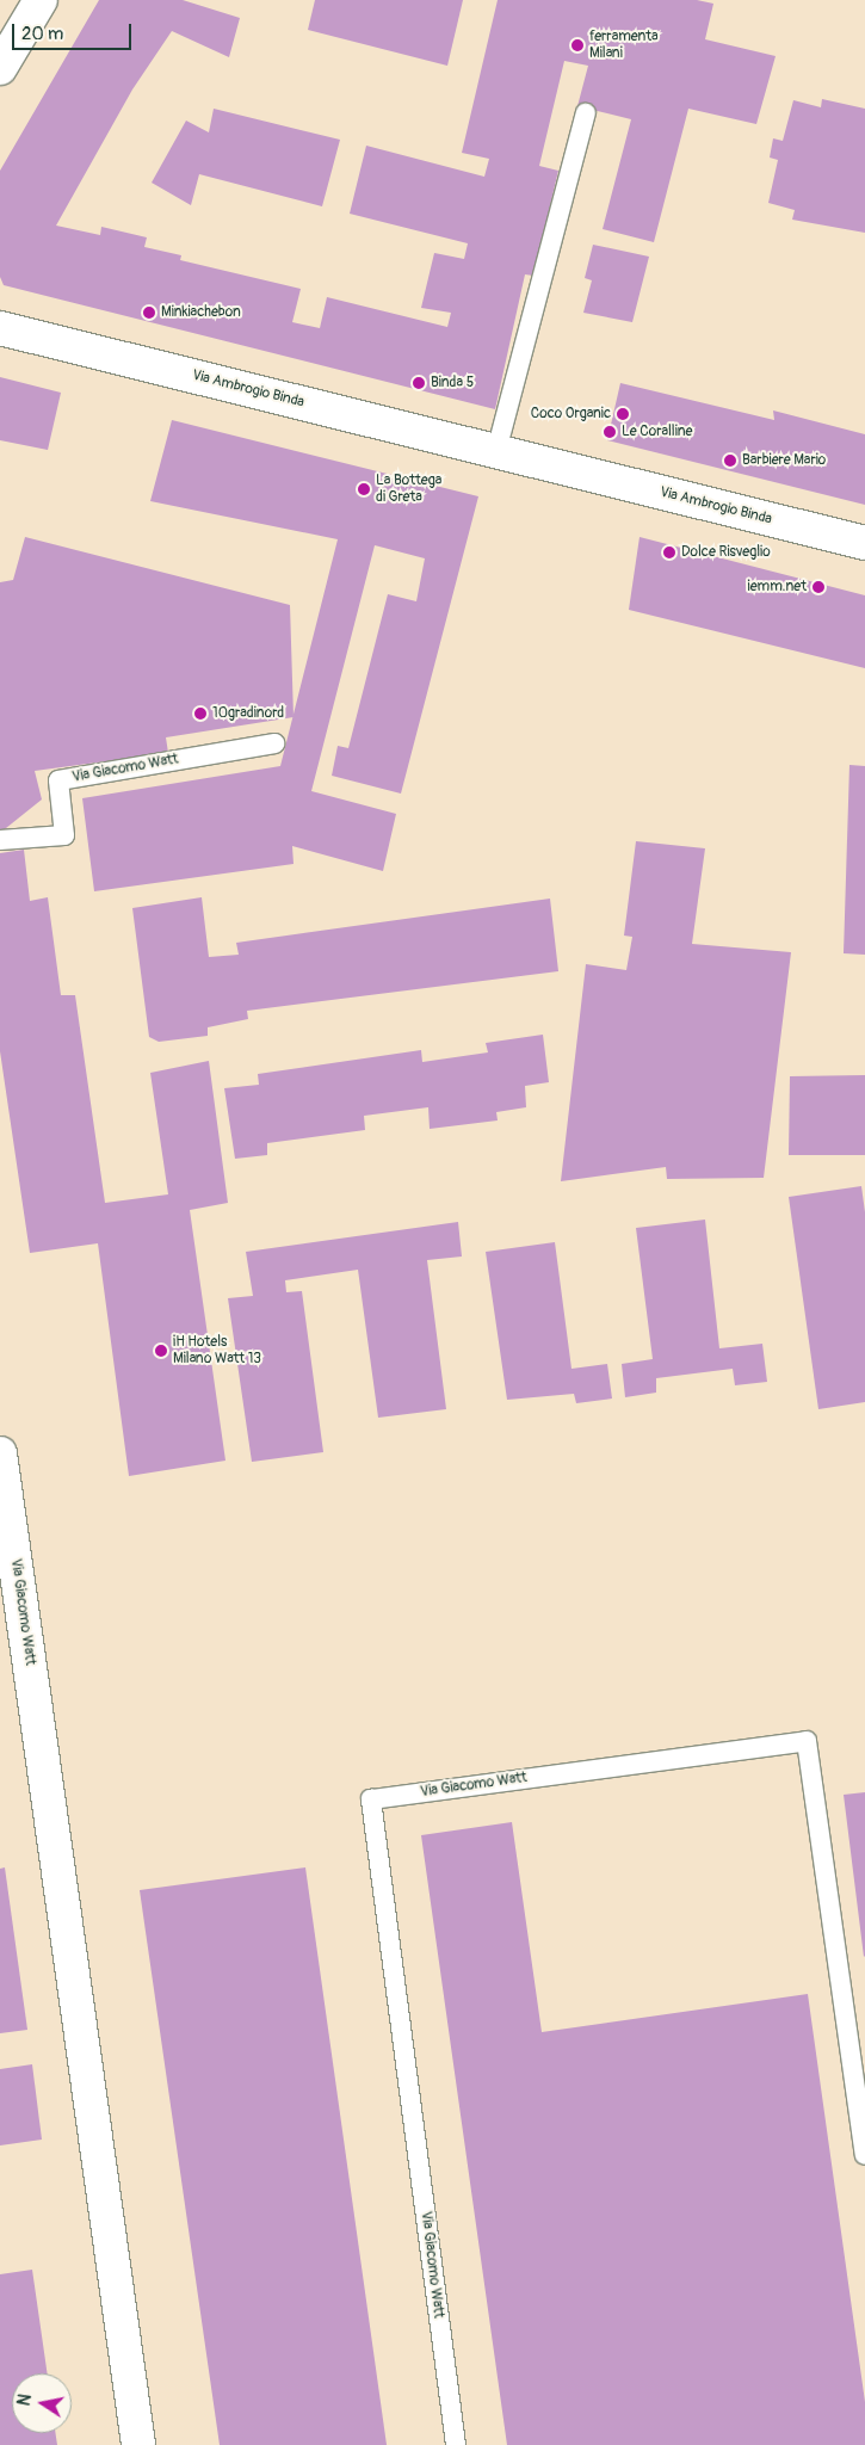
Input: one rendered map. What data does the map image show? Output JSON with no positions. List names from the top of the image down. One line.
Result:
{"streets":{"street":["Via Ambrogio Binda","Via Giacomo Watt"]},"places":["ferramenta Milani","Minkiachebon","Binda 5","Coco Organic","Le Coralline","Barbiere Mario","La Bottega di Greta","Dolce Risveglio","iemm.net","10gradinord","iH Hotels Milano Watt 13"],"scale_bar":"20 m","north":"left"}
